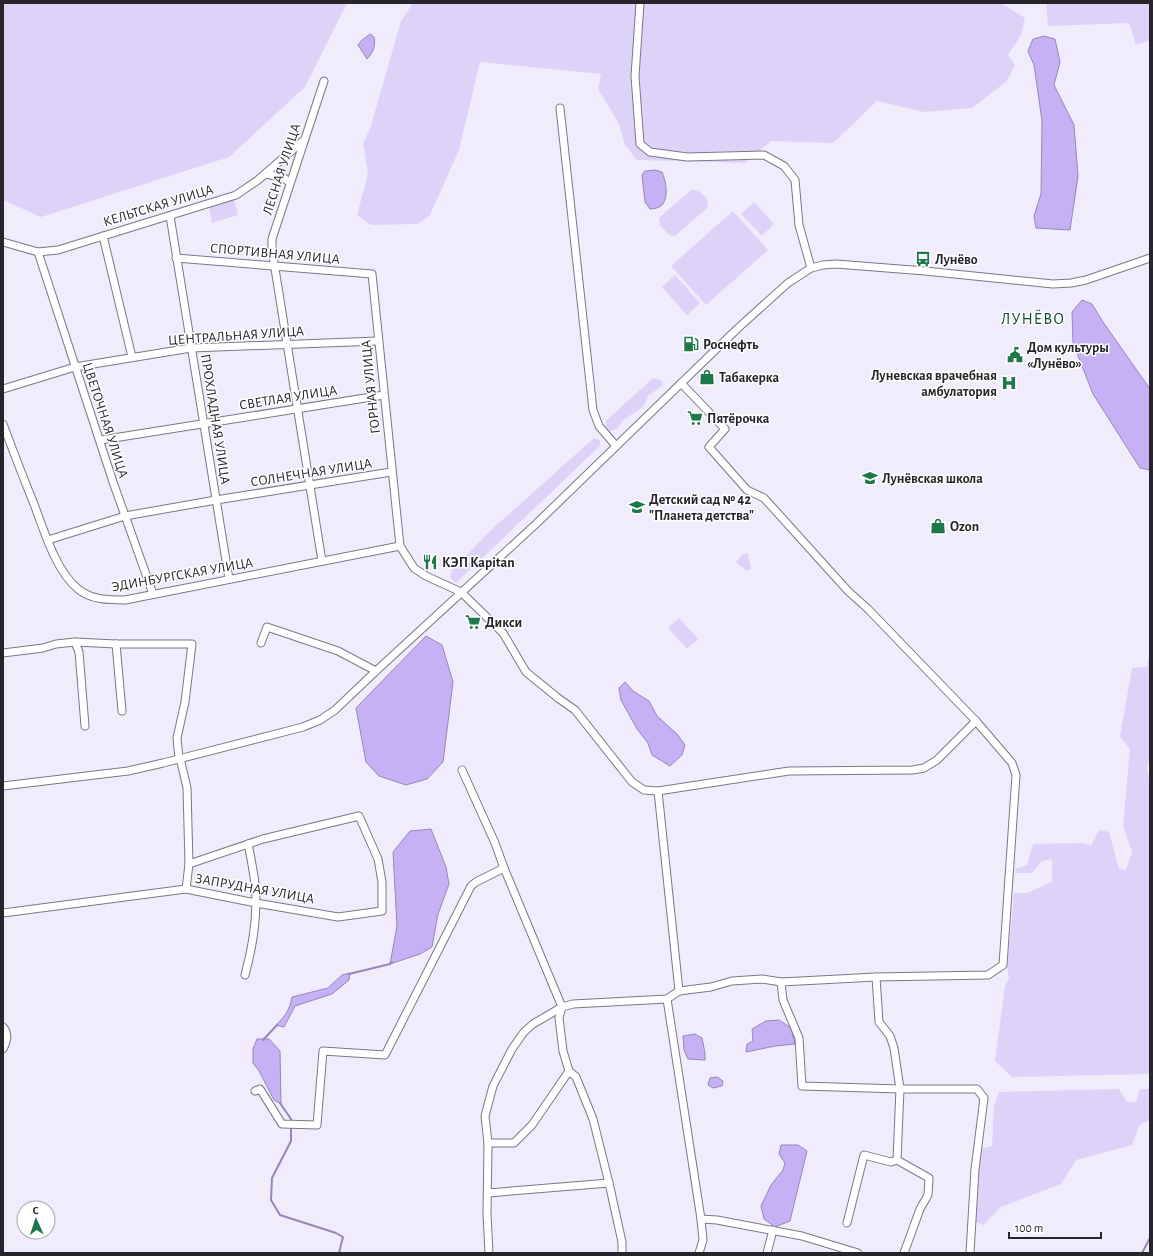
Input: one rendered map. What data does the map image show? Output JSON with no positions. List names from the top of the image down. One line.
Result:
{"streets":{"street":["ЛЕСНАЯ УЛИЦА","КЕЛЬТСКАЯ УЛИЦА","СПОРТИВНАЯ УЛИЦА","ЦЕНТРАЛЬНАЯ УЛИЦА","ГОРНАЯ УЛИЦА","СВЕТЛАЯ УЛИЦА","ПРОХЛАДНАЯ УЛИЦА","ЦВЕТОЧНАЯ УЛИЦА","СОЛНЕЧНАЯ УЛИЦА","ЭДИНБУРГСКАЯ УЛИЦА","ЗАПРУДНАЯ УЛИЦА"]},"crossings":[["ЛЕСНАЯ УЛИЦА","КЕЛЬТСКАЯ УЛИЦА"],["ЛЕСНАЯ УЛИЦА","СПОРТИВНАЯ УЛИЦА"],["ЛЕСНАЯ УЛИЦА","ЦЕНТРАЛЬНАЯ УЛИЦА"],["ЛЕСНАЯ УЛИЦА","СВЕТЛАЯ УЛИЦА"],["ЛЕСНАЯ УЛИЦА","СОЛНЕЧНАЯ УЛИЦА"],["ЛЕСНАЯ УЛИЦА","ЭДИНБУРГСКАЯ УЛИЦА"],["КЕЛЬТСКАЯ УЛИЦА","ПРОХЛАДНАЯ УЛИЦА"],["КЕЛЬТСКАЯ УЛИЦА","ЦВЕТОЧНАЯ УЛИЦА"],["СПОРТИВНАЯ УЛИЦА","ГОРНАЯ УЛИЦА"],["СПОРТИВНАЯ УЛИЦА","ПРОХЛАДНАЯ УЛИЦА"],["ЦЕНТРАЛЬНАЯ УЛИЦА","ГОРНАЯ УЛИЦА"],["ЦЕНТРАЛЬНАЯ УЛИЦА","ПРОХЛАДНАЯ УЛИЦА"],["ЦЕНТРАЛЬНАЯ УЛИЦА","ЦВЕТОЧНАЯ УЛИЦА"],["ГОРНАЯ УЛИЦА","СВЕТЛАЯ УЛИЦА"],["ГОРНАЯ УЛИЦА","СОЛНЕЧНАЯ УЛИЦА"],["ГОРНАЯ УЛИЦА","ЭДИНБУРГСКАЯ УЛИЦА"],["СВЕТЛАЯ УЛИЦА","ПРОХЛАДНАЯ УЛИЦА"],["СВЕТЛАЯ УЛИЦА","ЦВЕТОЧНАЯ УЛИЦА"],["ПРОХЛАДНАЯ УЛИЦА","СОЛНЕЧНАЯ УЛИЦА"],["ПРОХЛАДНАЯ УЛИЦА","ЭДИНБУРГСКАЯ УЛИЦА"],["ЦВЕТОЧНАЯ УЛИЦА","СОЛНЕЧНАЯ УЛИЦА"],["ЦВЕТОЧНАЯ УЛИЦА","ЭДИНБУРГСКАЯ УЛИЦА"],["СОЛНЕЧНАЯ УЛИЦА","ЭДИНБУРГСКАЯ УЛИЦА"]],"districts":["ЛУНЁВО"],"places":{"bus stop":["Лунёво"],"fuel station":["Роснефть"],"public building":["Дом культуры «Лунёво»"],"shop":["Табакерка","Ozon"],"hospital":["Луневская врачебная амбулатория"],"supermarket":["Пятёрочка","Дикси"],"school or university":["Лунёвская школа","Детский сад № 42 \"Планета детства\""],"restaurant":["КЭП Kapitan"]},"scale_bar":"100 m","north":"top"}
